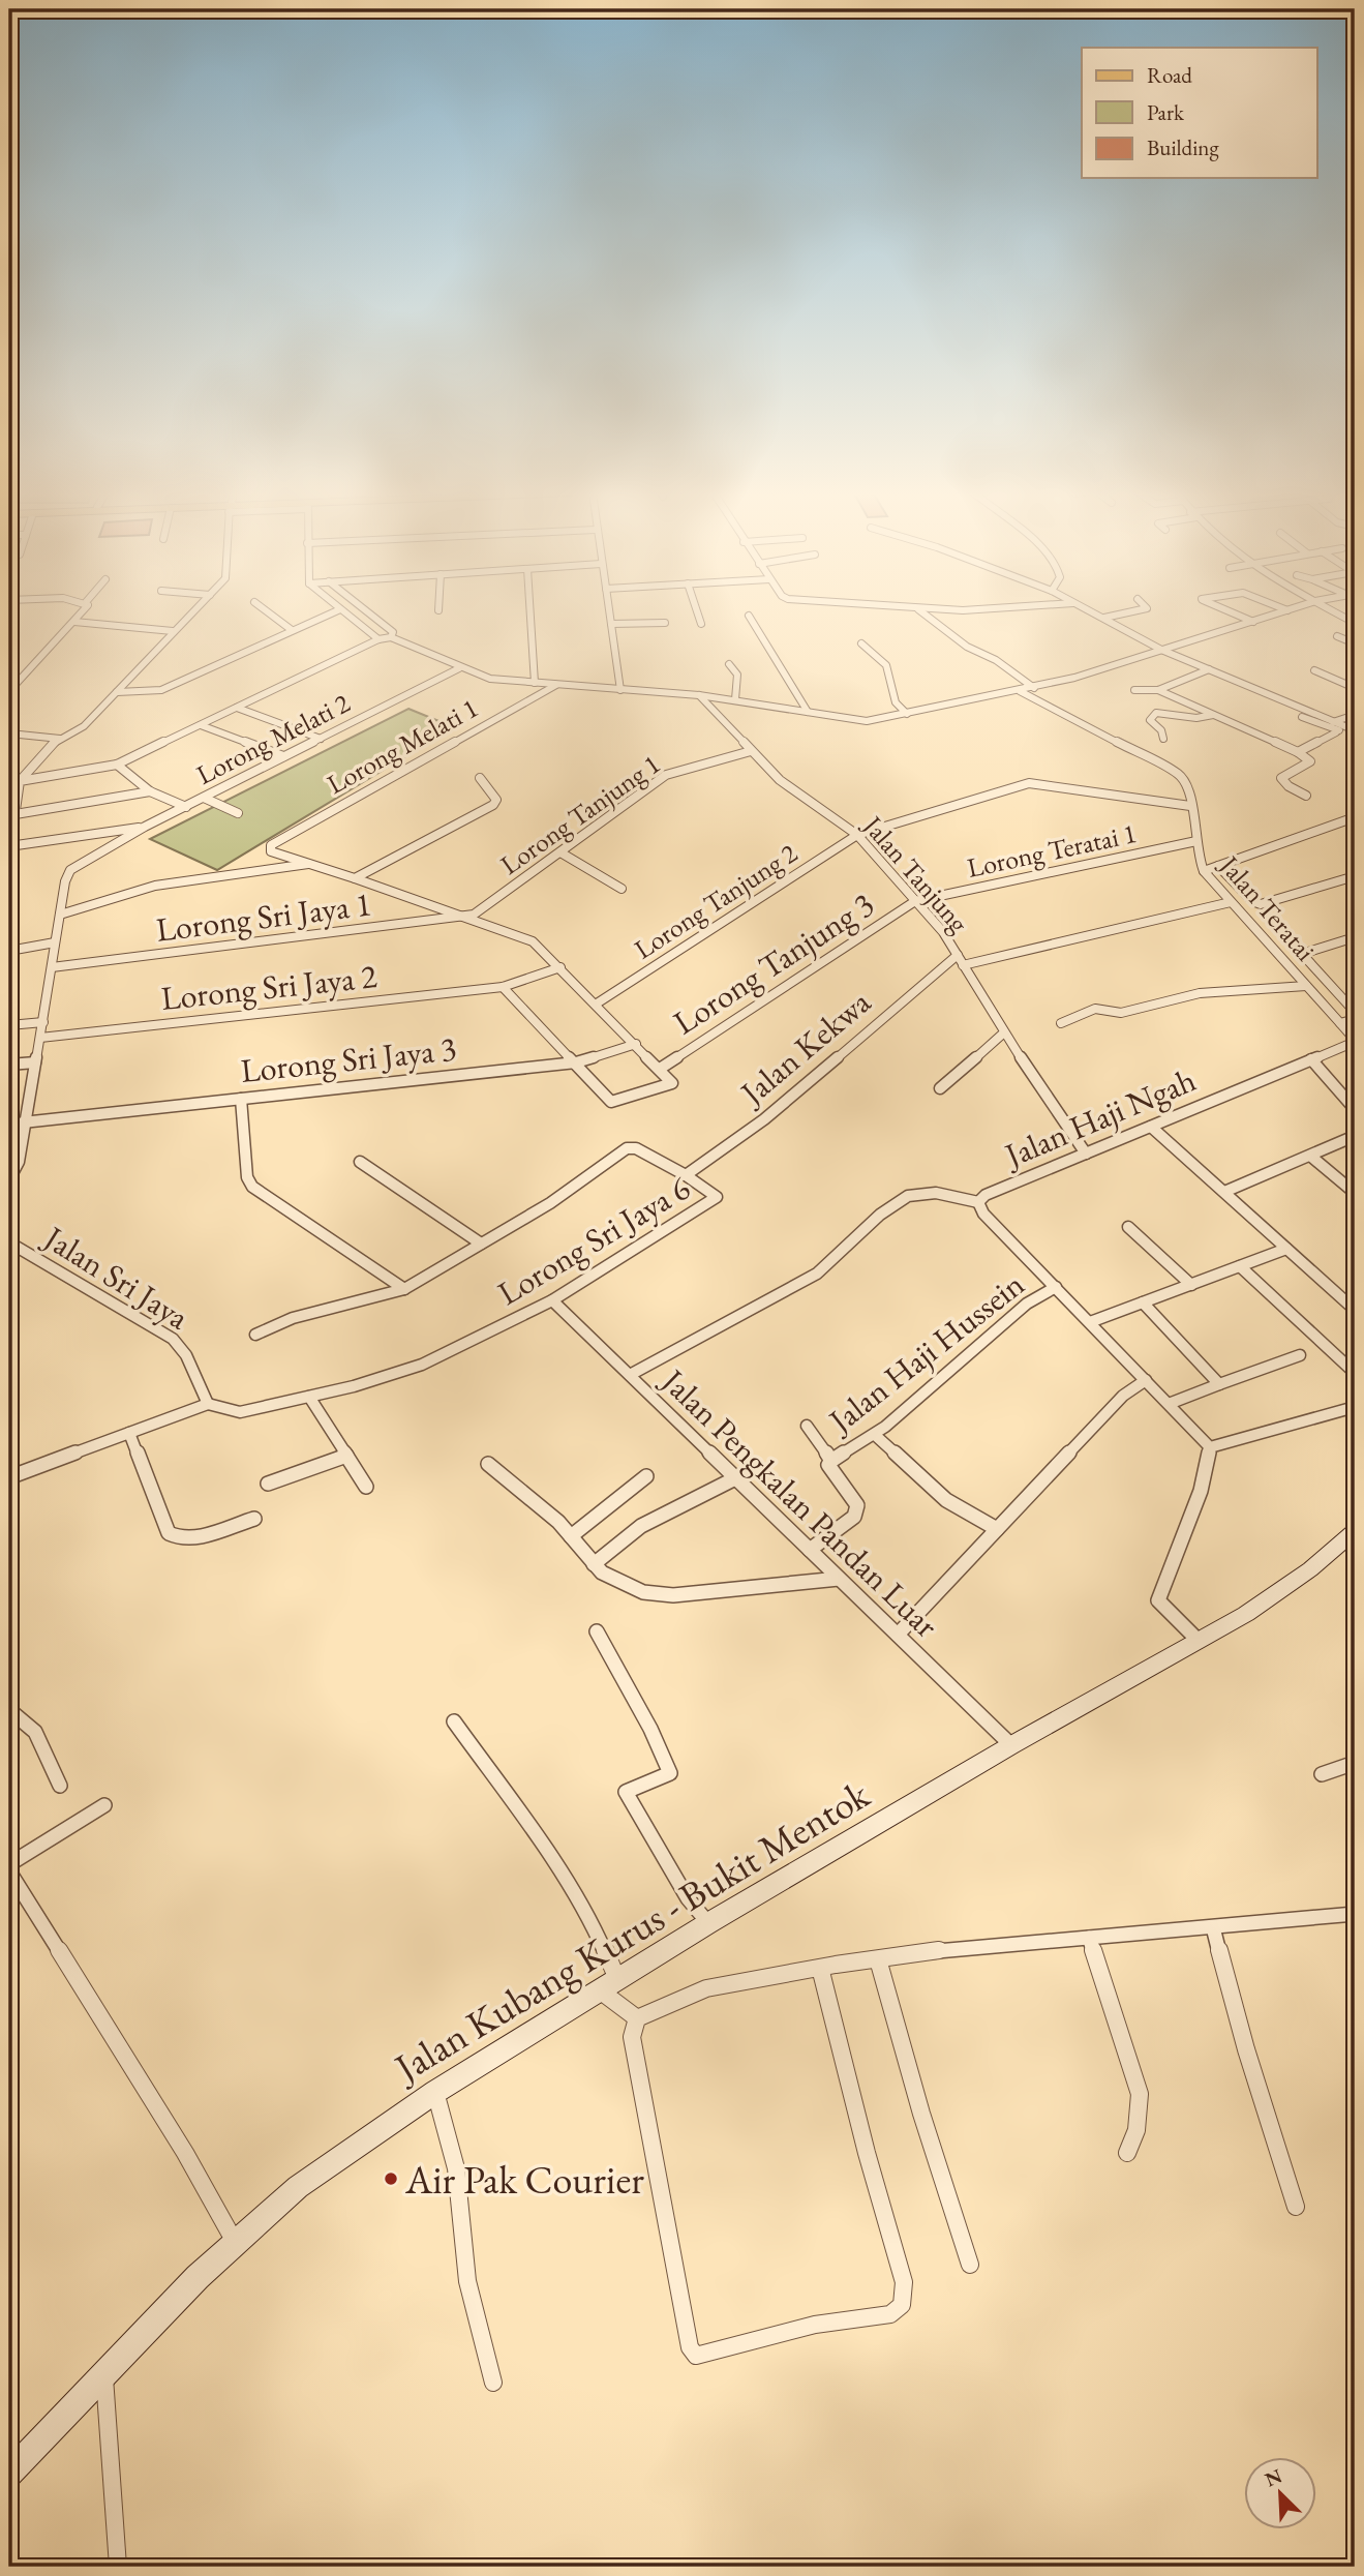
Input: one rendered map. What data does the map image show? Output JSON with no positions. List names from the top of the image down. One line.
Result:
{"streets":{"main road":["Jalan Kubang Kurus - Bukit Mentok"],"street":["Lorong Melati 2","Lorong Melati 1","Lorong Tanjung 1","Lorong Teratai 1","Jalan Tanjung","Lorong Tanjung 2","Jalan Teratai","Lorong Sri Jaya 1","Lorong Tanjung 3","Lorong Sri Jaya 2","Jalan Kekwa","Lorong Sri Jaya 3","Jalan Haji Ngah","Lorong Sri Jaya 6","Jalan Sri Jaya","Jalan Haji Hussein","Jalan Pengkalan Pandan Luar"]},"crossings":[["Lorong Tanjung 1","Jalan Tanjung"],["Lorong Tanjung 1","Lorong Sri Jaya 1"],["Lorong Teratai 1","Jalan Tanjung"],["Lorong Teratai 1","Jalan Teratai"],["Lorong Teratai 1","Lorong Tanjung 3"],["Jalan Tanjung","Lorong Tanjung 2"],["Jalan Tanjung","Lorong Tanjung 3"],["Jalan Tanjung","Jalan Kekwa"],["Jalan Tanjung","Jalan Haji Ngah"],["Lorong Tanjung 2","Jalan Teratai"],["Jalan Teratai","Jalan Haji Ngah"],["Jalan Kekwa","Lorong Sri Jaya 6"],["Jalan Haji Ngah","Jalan Haji Hussein"],["Lorong Sri Jaya 6","Jalan Sri Jaya"],["Lorong Sri Jaya 6","Jalan Pengkalan Pandan Luar"],["Jalan Pengkalan Pandan Luar","Jalan Kubang Kurus - Bukit Mentok"]],"places":["Air Pak Courier"],"legend":["Road","Park","Building"],"north":"top left"}
